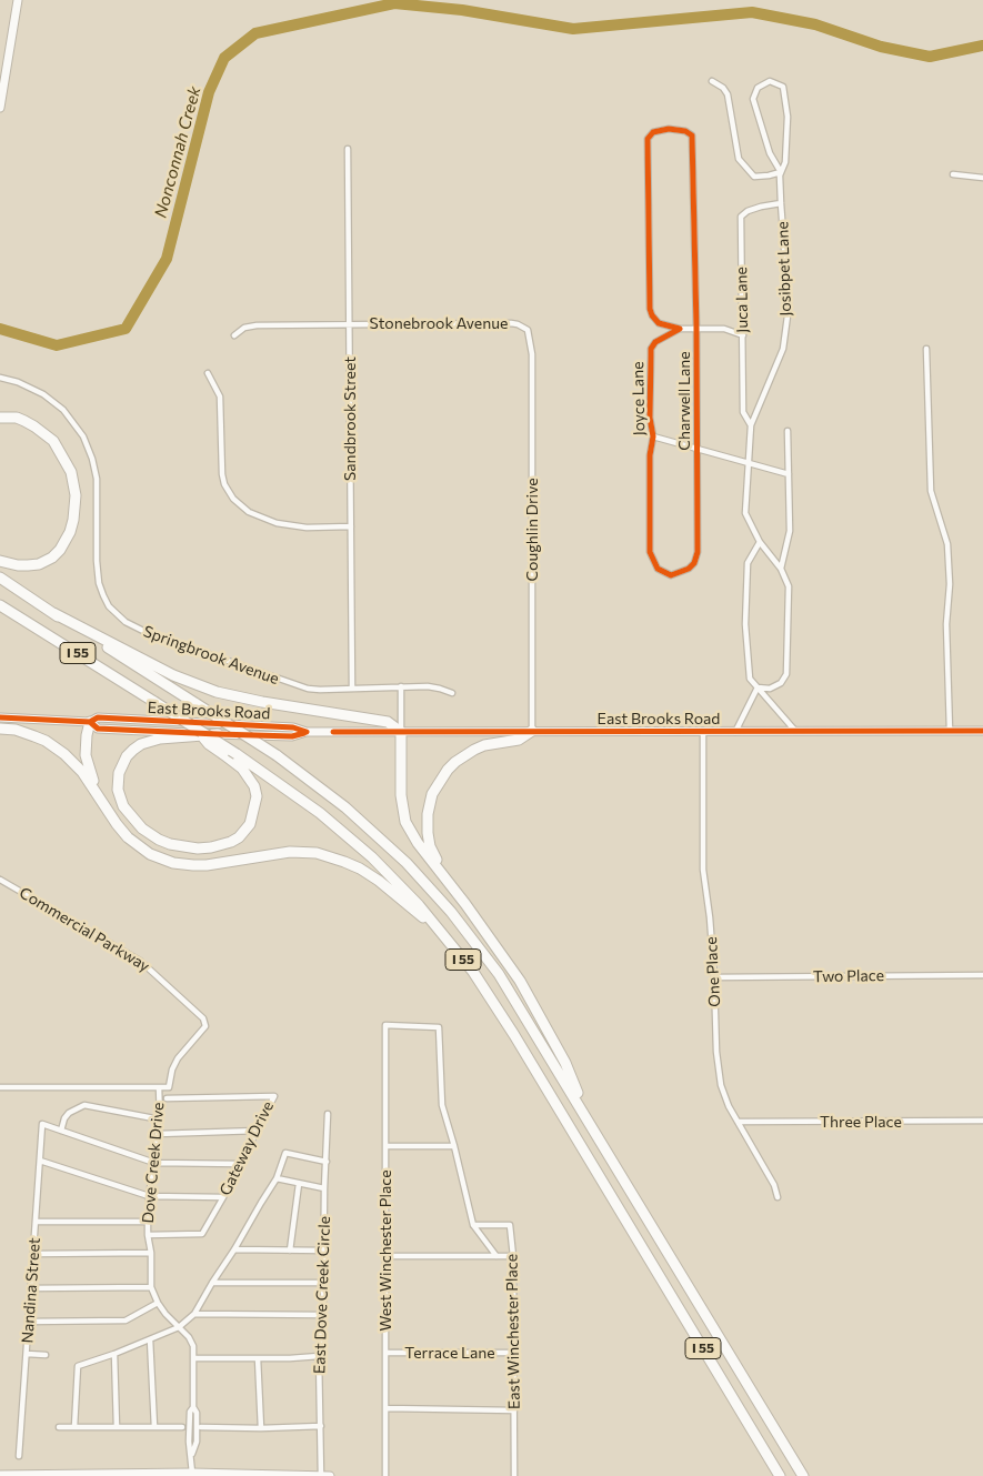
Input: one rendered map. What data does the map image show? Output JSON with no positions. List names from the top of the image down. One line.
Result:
{"streets":{"highway":["I 55"],"main road":["East Brooks Road"],"street":["Josibpet Lane","Juca Lane","Stonebrook Avenue","Joyce Lane","Charwell Lane","Sandbrook Street","Coughlin Drive","Springbrook Avenue","Commercial Parkway","One Place","Two Place","Three Place","Gateway Drive","Dove Creek Drive","West Winchester Place","Nandina Street","East Dove Creek Circle","East Winchester Place","Terrace Lane"]},"crossings":[["Josibpet Lane","Juca Lane"],["Stonebrook Avenue","Sandbrook Street"],["Stonebrook Avenue","Coughlin Drive"],["Joyce Lane","Charwell Lane"],["Sandbrook Street","Springbrook Avenue"],["Coughlin Drive","East Brooks Road"],["East Brooks Road","One Place"],["Commercial Parkway","Dove Creek Drive"],["One Place","Two Place"],["One Place","Three Place"],["Gateway Drive","Dove Creek Drive"],["West Winchester Place","East Winchester Place"],["West Winchester Place","Terrace Lane"],["East Winchester Place","Terrace Lane"]],"water":["Nonconnah Creek"]}
